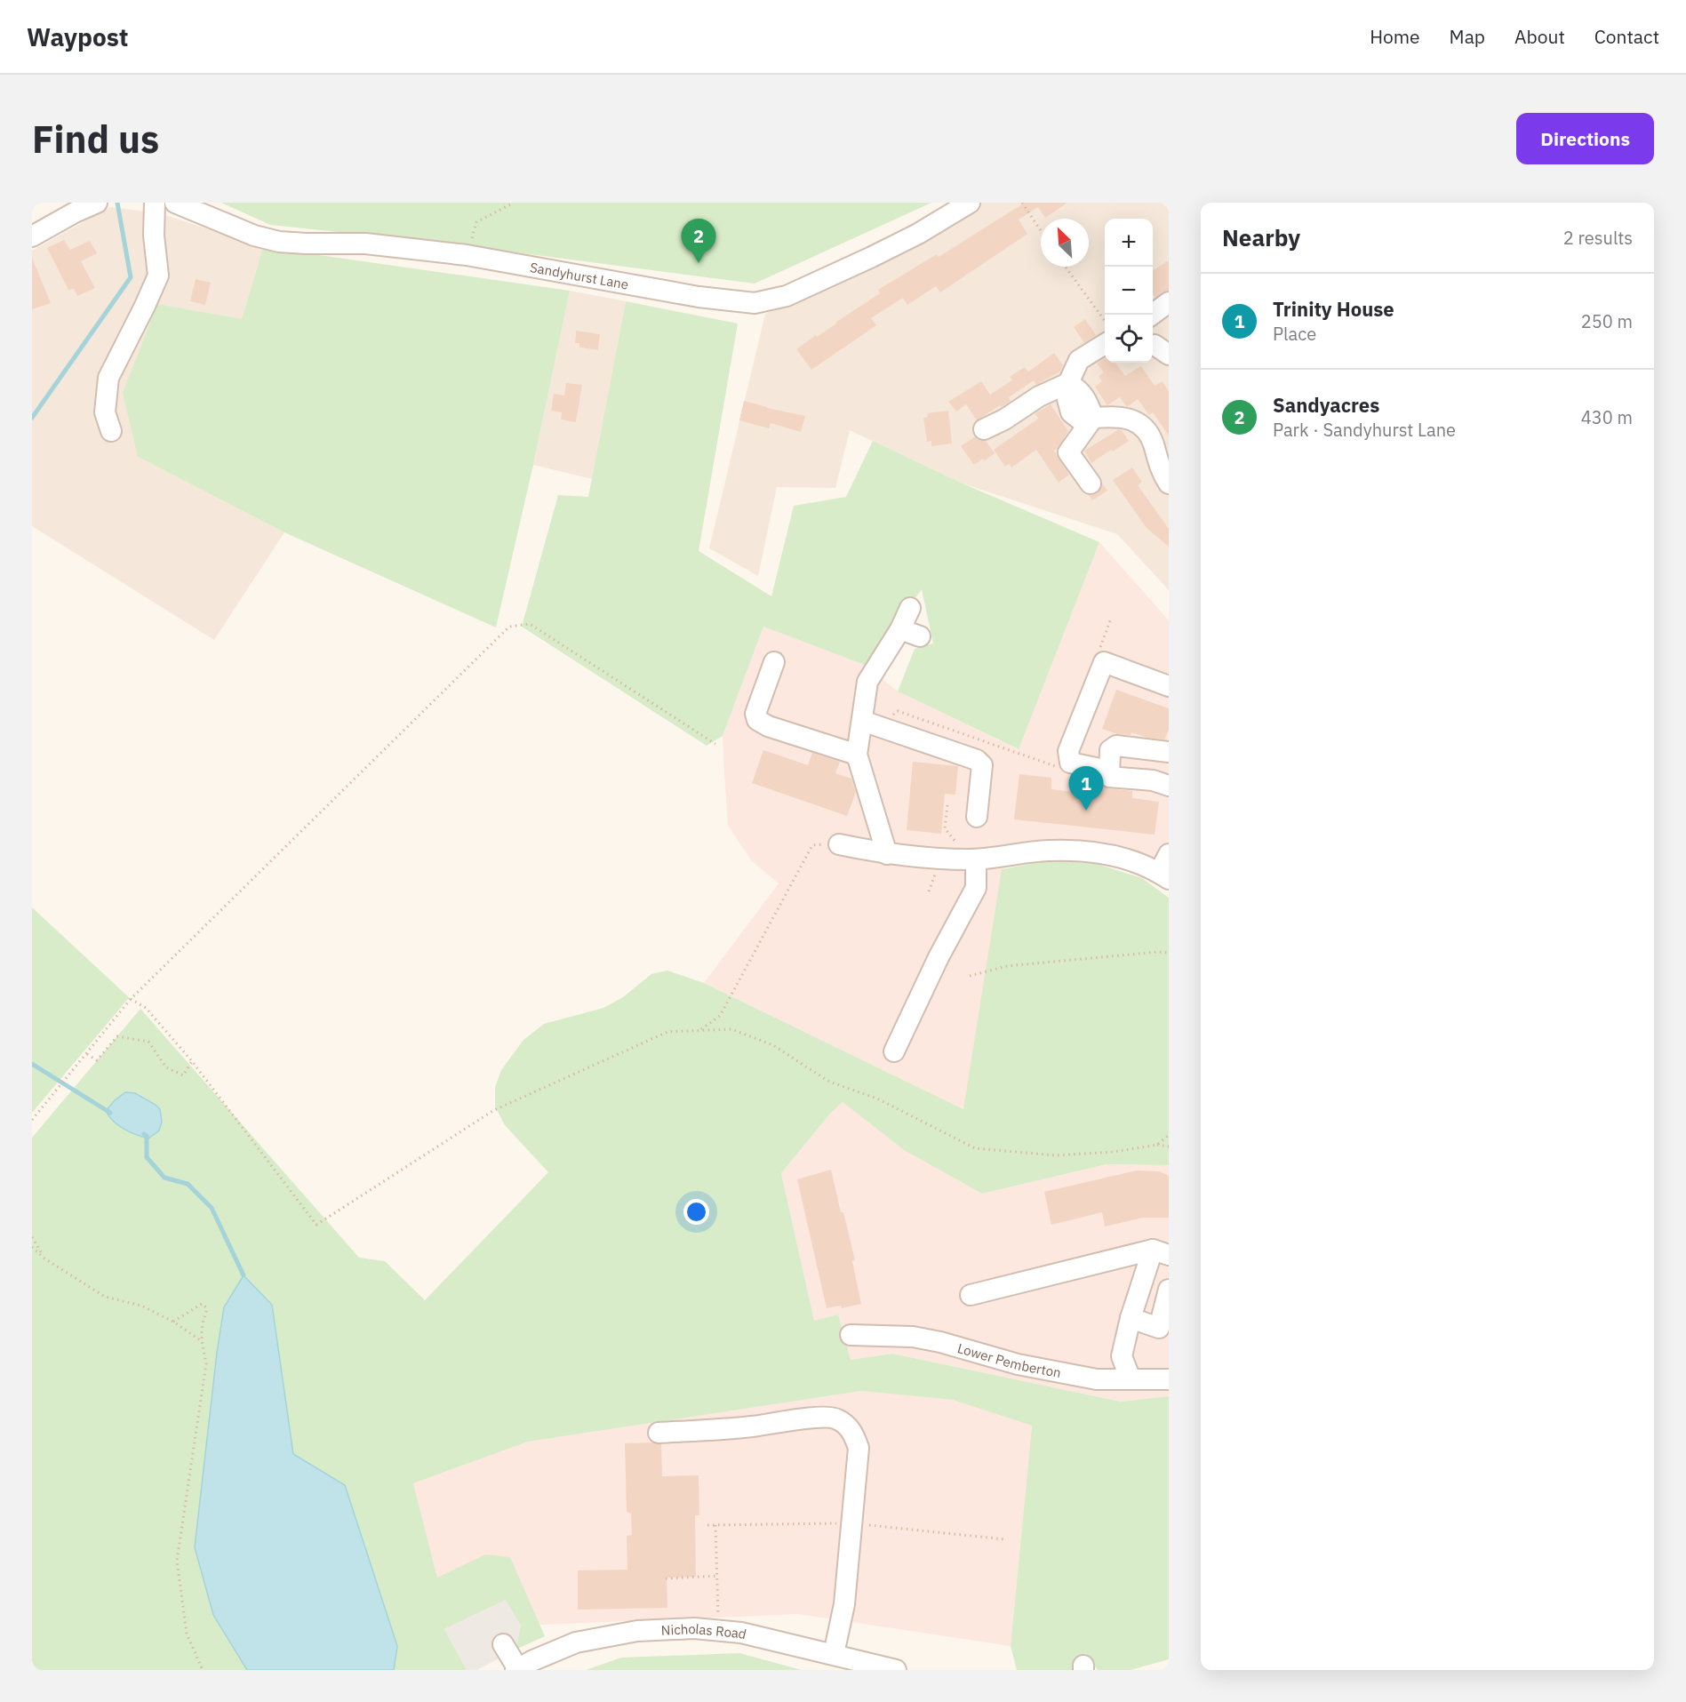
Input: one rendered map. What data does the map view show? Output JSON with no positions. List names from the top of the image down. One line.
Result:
{"streets":{"street":["Sandyhurst Lane","Lower Pemberton","Nicholas Road"]},"north":"top left","page":{"header":"Waypost","nav":["Home","Map","About","Contact"],"buttons":"Directions","title":"Find us","heading":["Nearby","2 results"],"map_buttons":["+","−"],"pins":["2","1"],"list":[{"mark":"1","name":"Trinity House","note":"Place","value":"250 m"},{"mark":"2","name":"Sandyacres","note":"Park · Sandyhurst Lane","value":"430 m"}]}}
